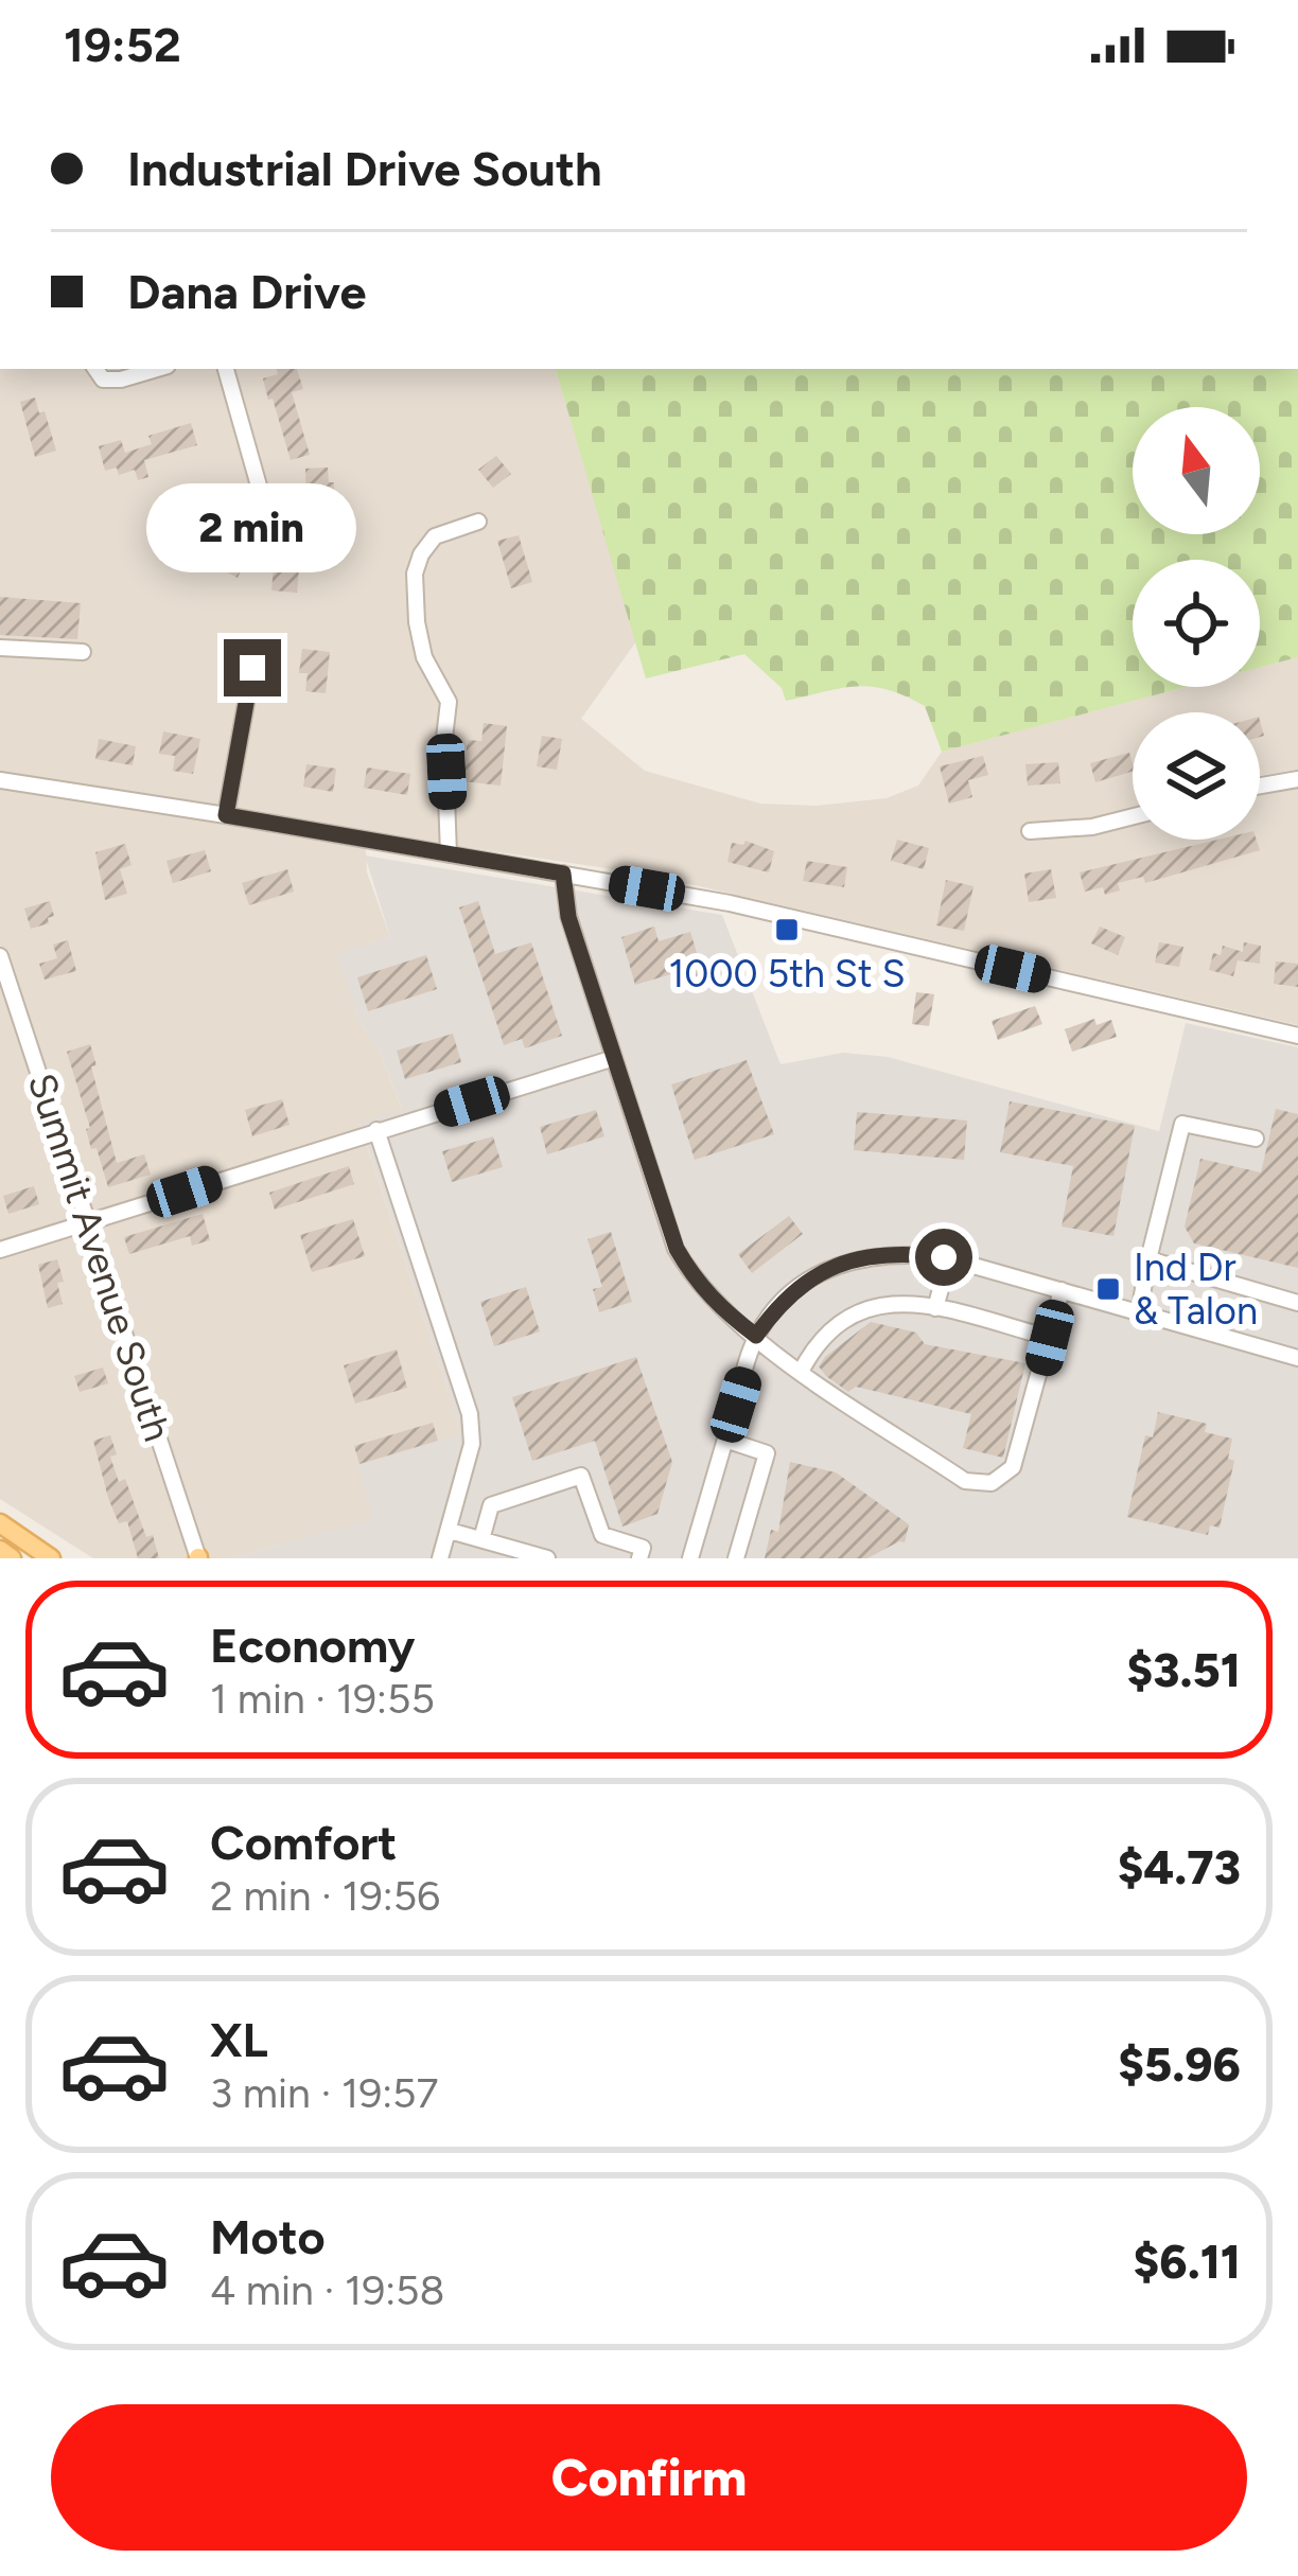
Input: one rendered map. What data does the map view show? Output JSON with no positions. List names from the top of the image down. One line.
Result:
{"streets":{"street":["Summit Avenue South"]},"places":{"transit":["1000 5th St S","Ind Dr & Talon"]},"north":"top","page":{"status":"19:52","banner":["Industrial Drive South","Dana Drive"],"bubble":"2 min","list":[{"name":"Economy","note":"1 min · 19:55","value":"$3.51"},{"name":"Comfort","note":"2 min · 19:56","value":"$4.73"},{"name":"XL","note":"3 min · 19:57","value":"$5.96"},{"name":"Moto","note":"4 min · 19:58","value":"$6.11"}],"buttons":"Confirm"}}
